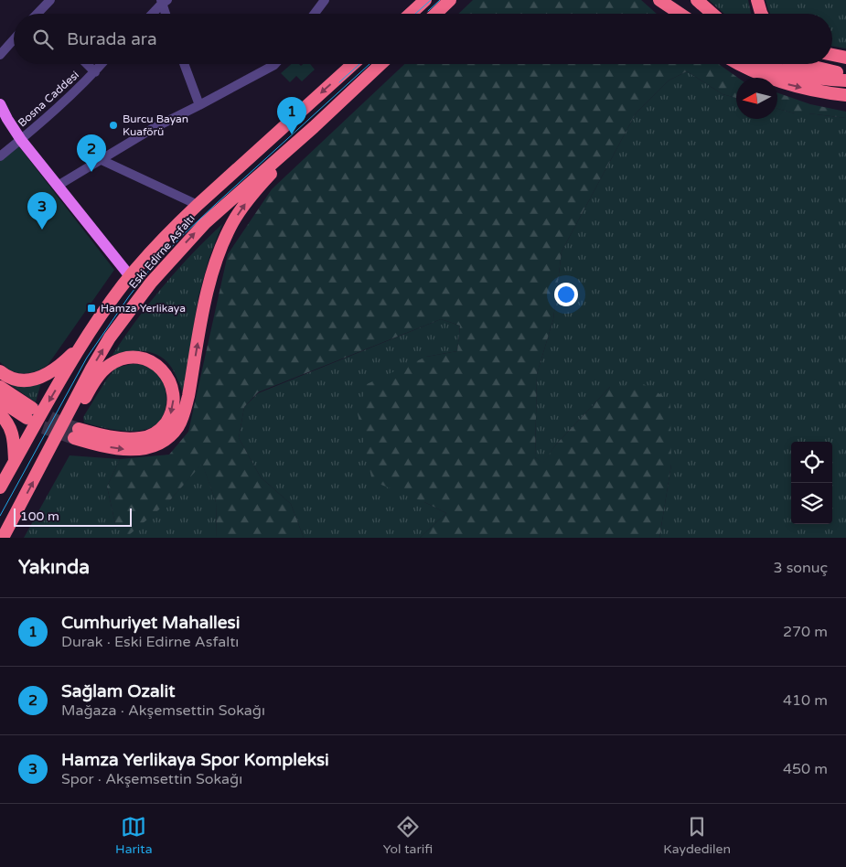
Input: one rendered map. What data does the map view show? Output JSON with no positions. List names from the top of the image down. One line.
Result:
{"streets":{"highway":["Eski Edirne Asfaltı"],"street":["Bosna Caddesi"]},"places":{"other":["Burcu Bayan Kuaförü"],"transit":["Hamza Yerlikaya"]},"scale_bar":"100 m","north":"left","page":{"search":"Burada ara","pins":["1","2","3"],"scale":"100 m","heading":["Yakında","3 sonuç"],"list":[{"mark":"1","name":"Cumhuriyet Mahallesi","note":"Durak · Eski Edirne Asfaltı","value":"270 m"},{"mark":"2","name":"Sağlam Ozalit","note":"Mağaza · Akşemsettin Sokağı","value":"410 m"},{"mark":"3","name":"Hamza Yerlikaya Spor Kompleksi","note":"Spor · Akşemsettin Sokağı","value":"450 m"}],"nav":["Harita","Yol tarifi","Kaydedilen"]}}
